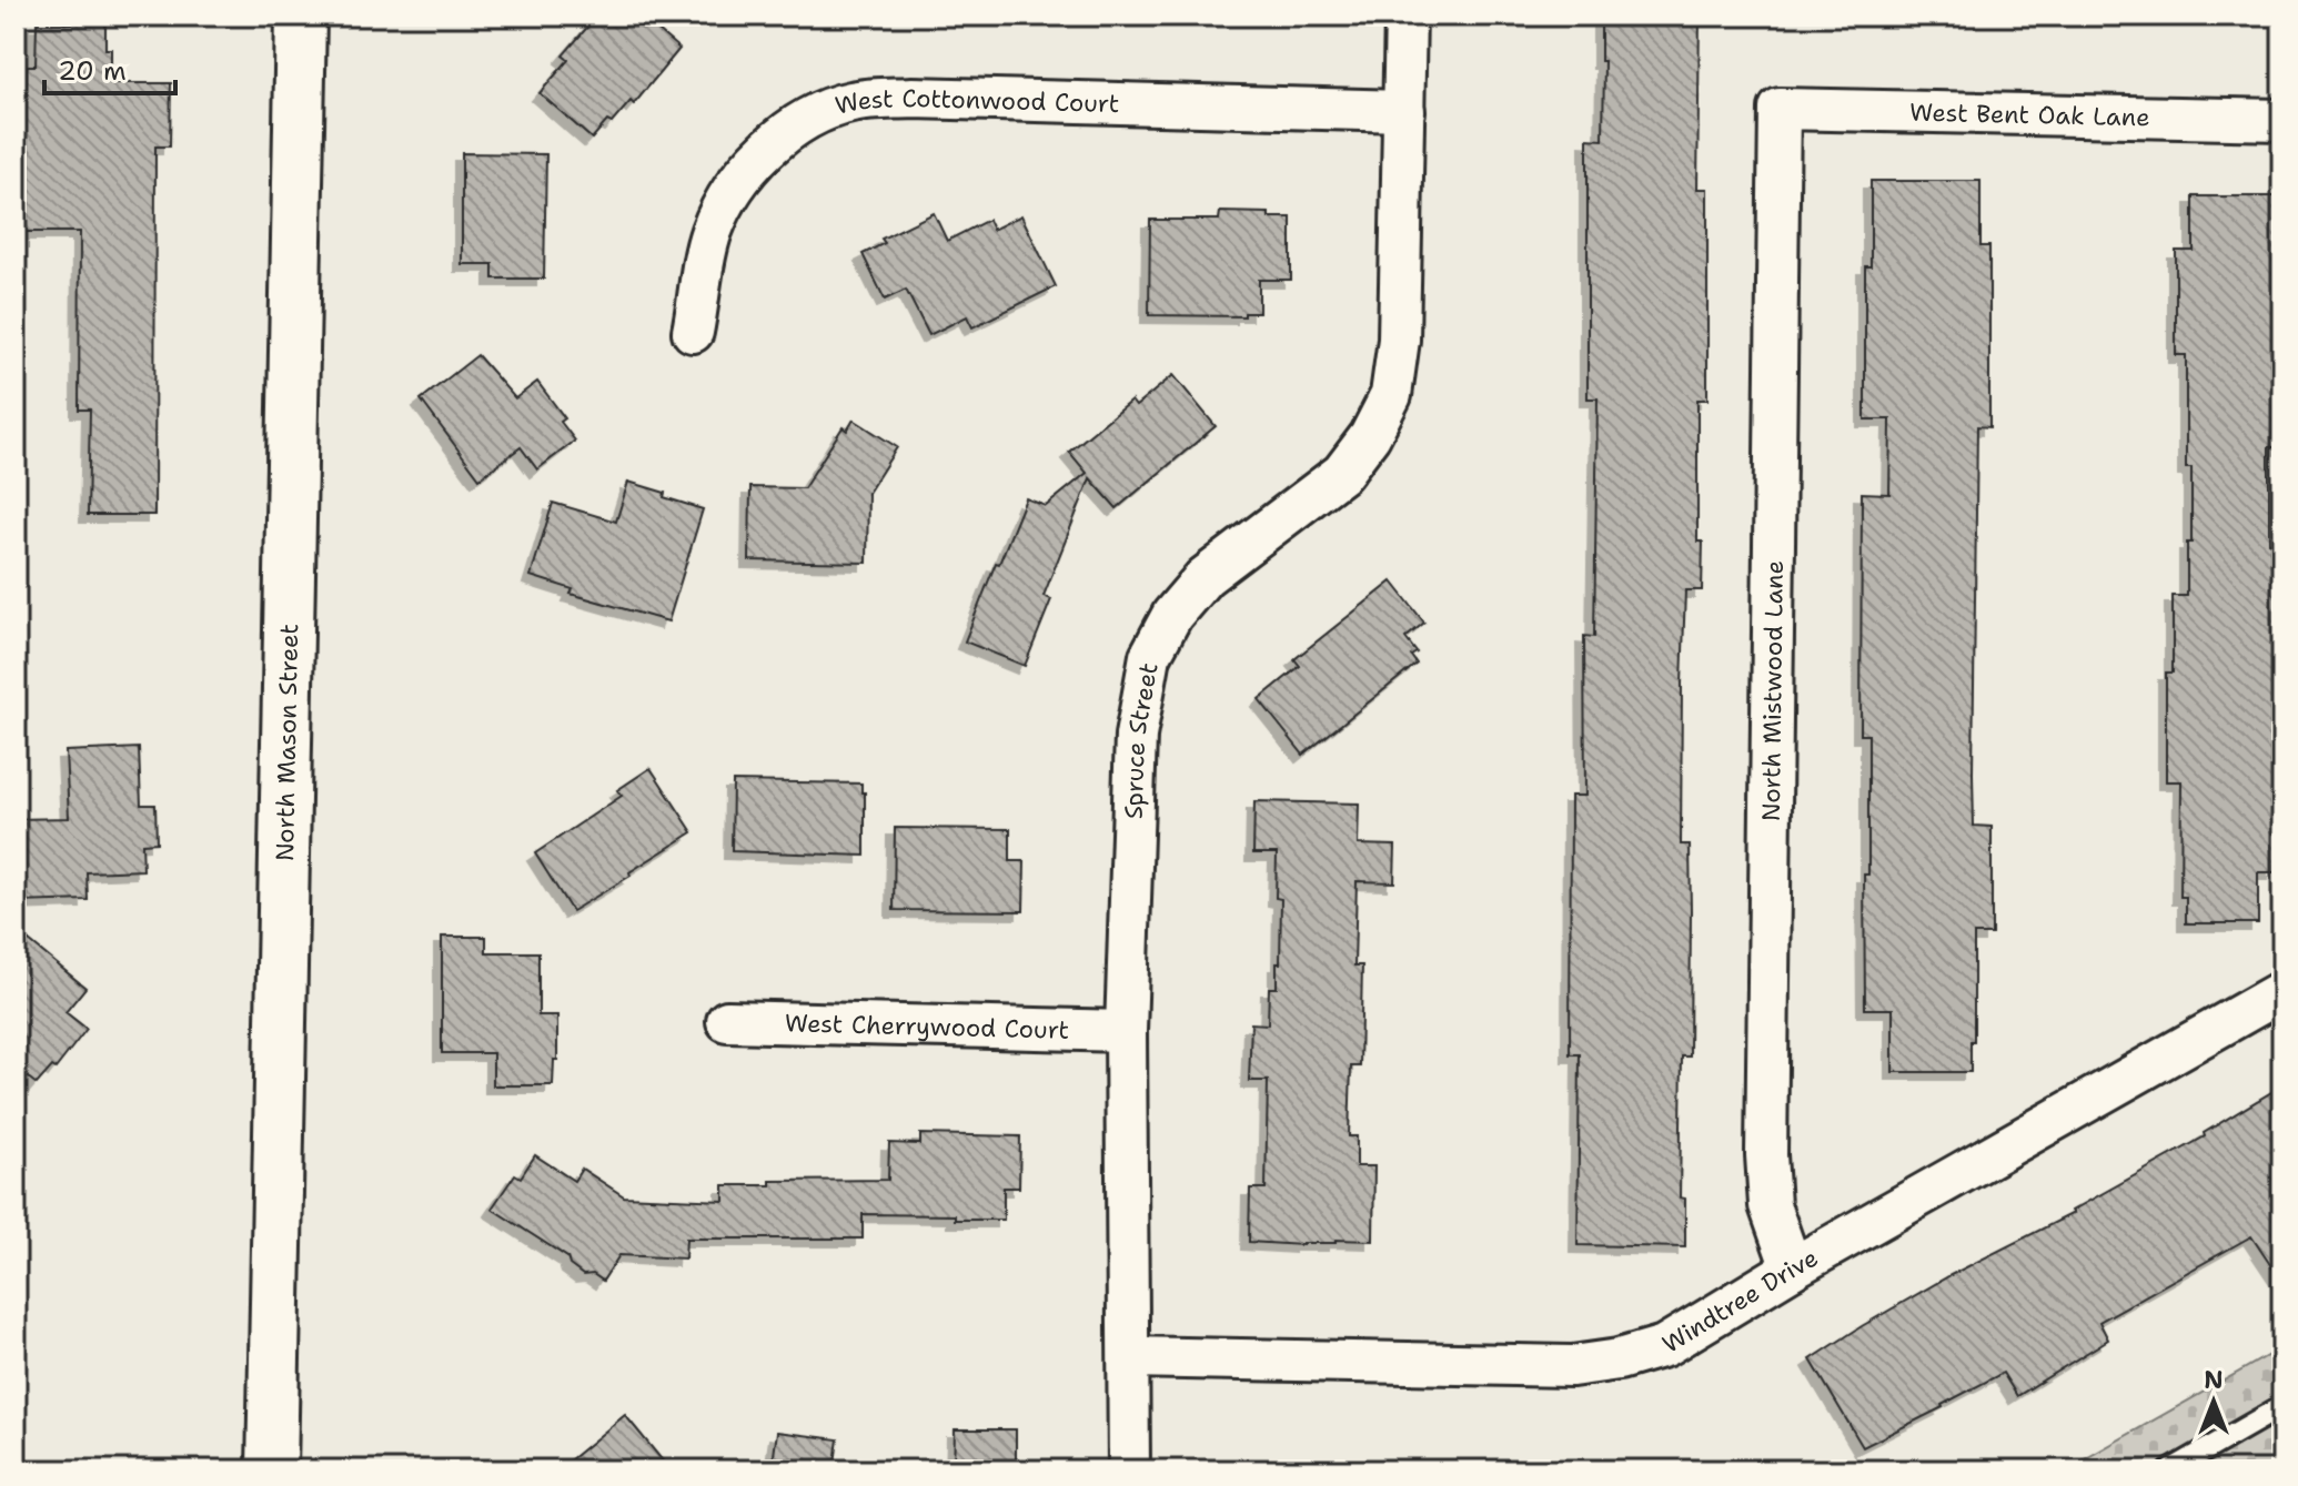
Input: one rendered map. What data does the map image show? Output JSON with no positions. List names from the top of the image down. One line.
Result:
{"streets":{"street":["West Cottonwood Court","West Bent Oak Lane","North Mistwood Lane","Spruce Street","North Mason Street","West Cherrywood Court","Windtree Drive"]},"crossings":[["West Cottonwood Court","Spruce Street"],["West Bent Oak Lane","North Mistwood Lane"],["North Mistwood Lane","Windtree Drive"],["Spruce Street","West Cherrywood Court"],["Spruce Street","Windtree Drive"]],"scale_bar":"20 m","north":"top"}
